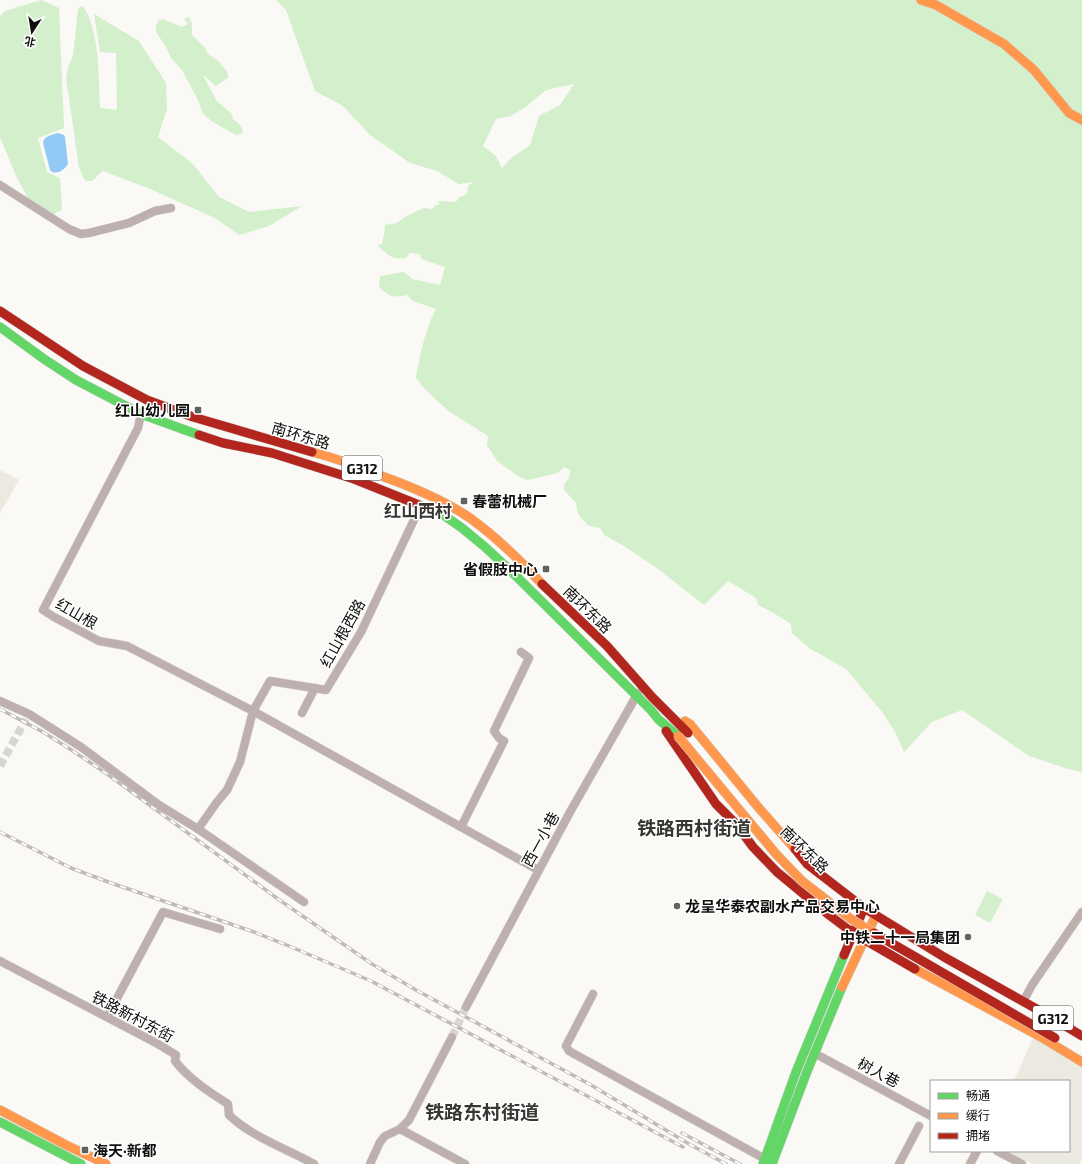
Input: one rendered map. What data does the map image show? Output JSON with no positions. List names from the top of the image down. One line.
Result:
{"streets":{"main road":["南环东路","G312"],"street":["红山根","红山根西路","西一小巷","铁路新村东街","树人巷"]},"crossings":[["南环东路","红山根"],["南环东路","红山根西路"],["南环东路","西一小巷"],["红山根","红山根西路"]],"districts":["红山西村","铁路西村街道","铁路东村街道"],"places":{"transit":["红山幼儿园","春蕾机械厂","省假肢中心","海天·新都"],"other":["龙呈华泰农副水产品交易中心","中铁二十一局集团"]},"legend":["畅通","缓行","拥堵"],"north":"bottom"}
